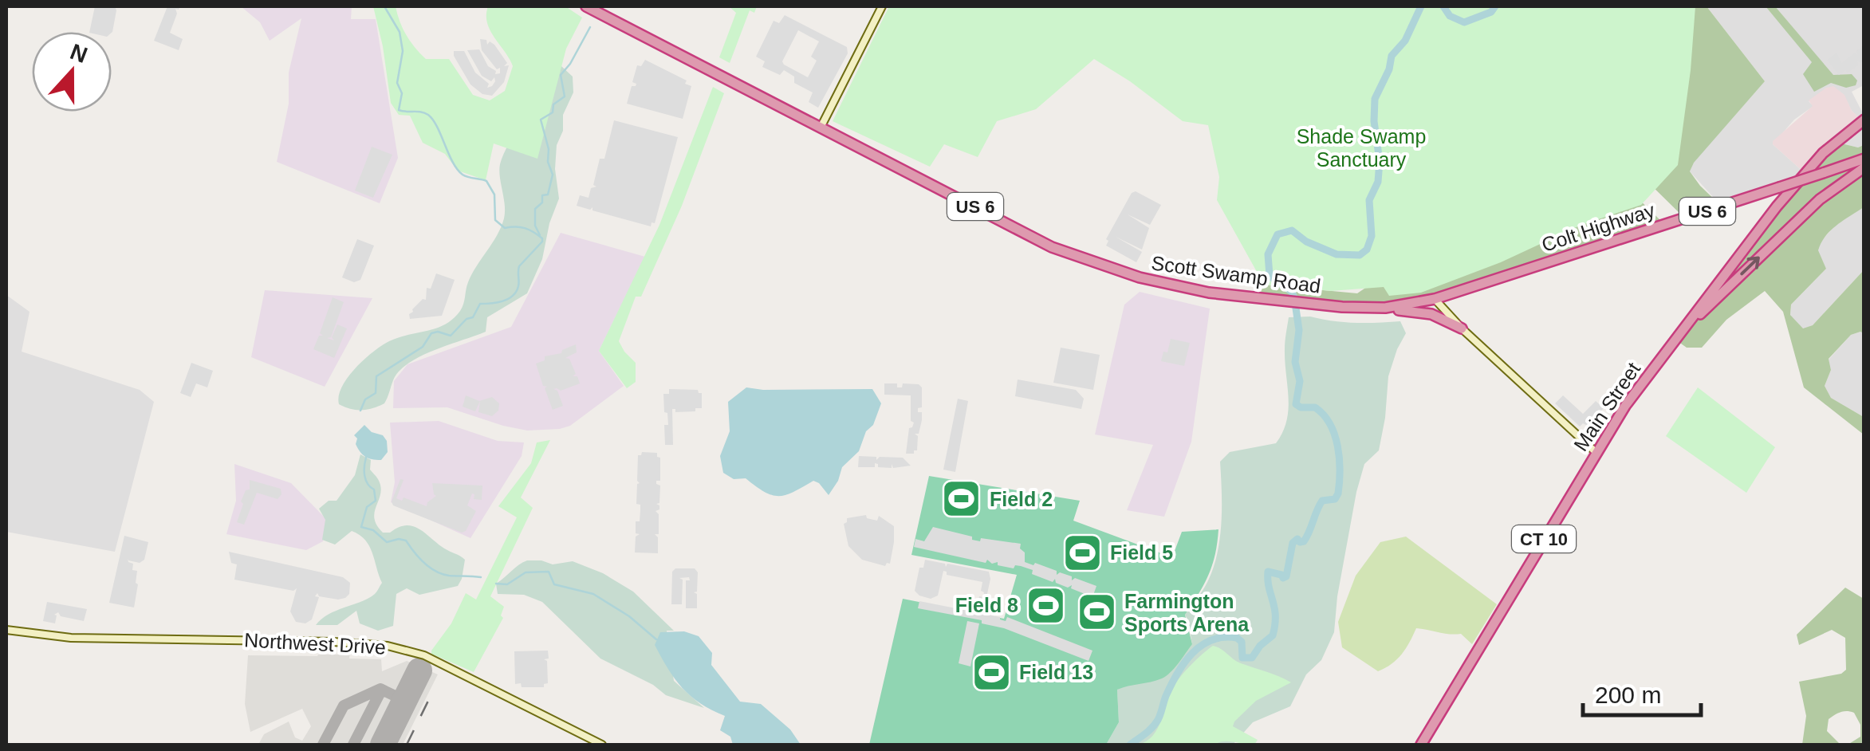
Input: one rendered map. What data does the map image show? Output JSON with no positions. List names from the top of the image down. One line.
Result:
{"streets":{"highway":["US 6","Colt Highway","Scott Swamp Road","Main Street","CT 10"],"main road":["Northwest Drive"]},"crossings":[["Colt Highway","Scott Swamp Road"]],"parks":["Shade Swamp Sanctuary"],"places":{"sports":["Field 2","Field 5","Field 8","Farmington Sports Arena","Field 13"]},"scale_bar":"200 m","north":"top"}
